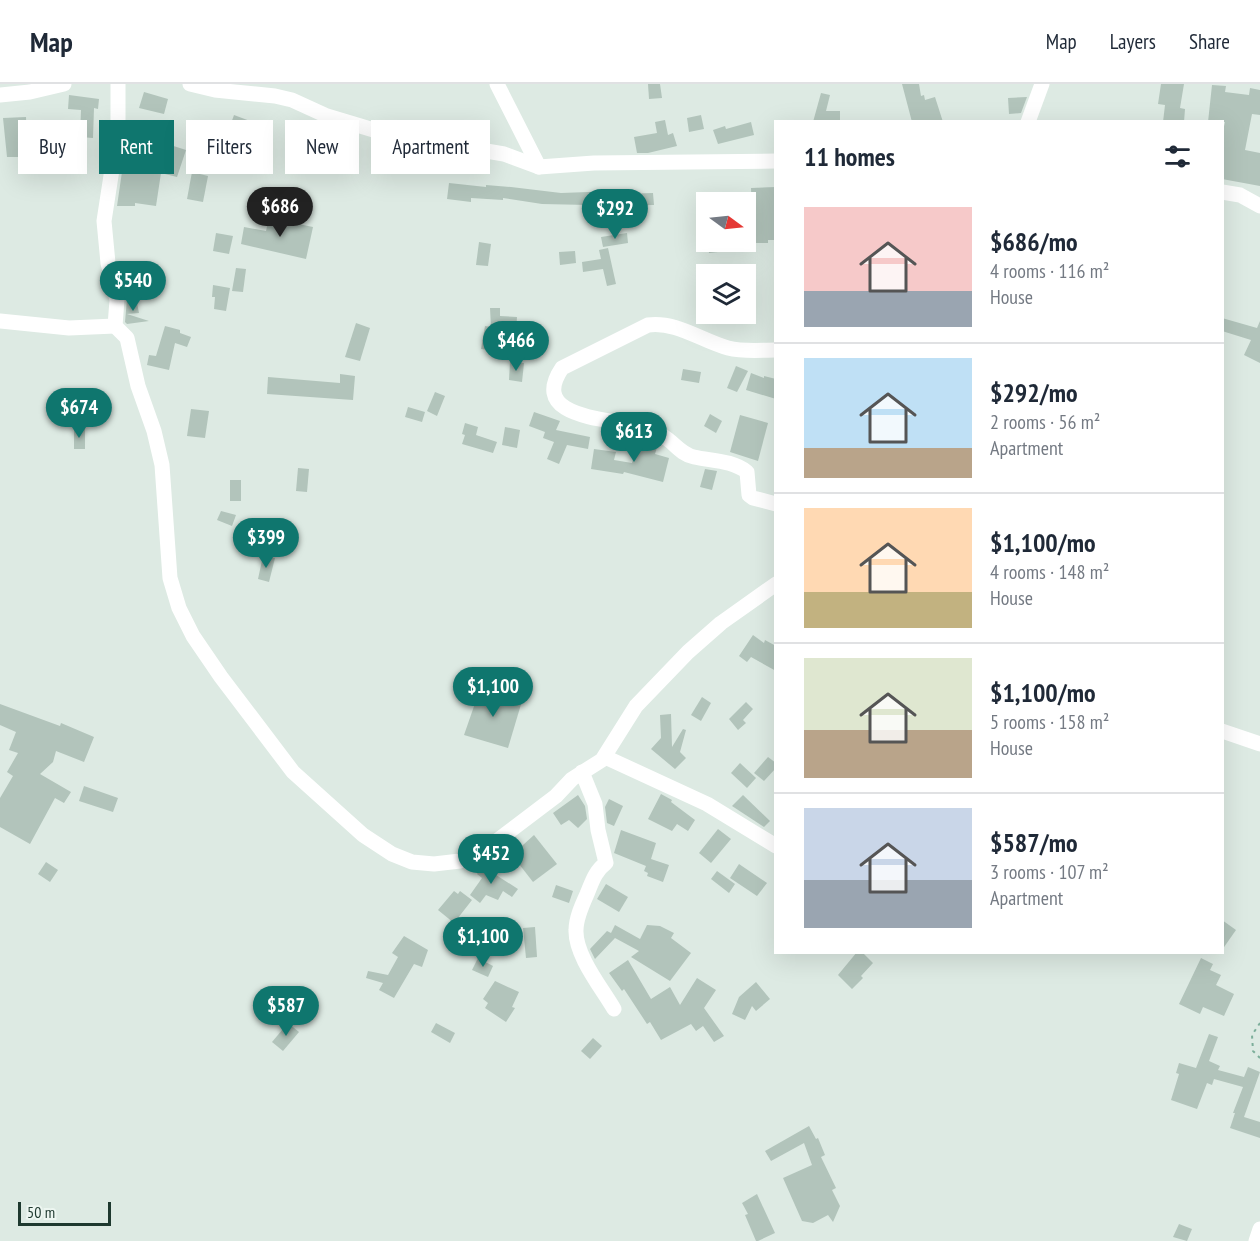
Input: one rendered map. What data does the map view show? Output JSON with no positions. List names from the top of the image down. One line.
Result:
{"scale_bar":"50 m","north":"right","page":{"header":"Map","nav":["Map","Layers","Share"],"chip":["Buy","Rent","Filters","New","Apartment"],"heading":"11 homes","price":["$686","$292","$540","$466","$674","$613","$399","$1,100","$452","$1,100","$587"],"list":[{"name":"$686/mo","note":"4 rooms · 116 m² · House"},{"name":"$292/mo","note":"2 rooms · 56 m² · Apartment"},{"name":"$1,100/mo","note":"4 rooms · 148 m² · House"},{"name":"$1,100/mo","note":"5 rooms · 158 m² · House"},{"name":"$587/mo","note":"3 rooms · 107 m² · Apartment"}],"scale":"50 m"}}
